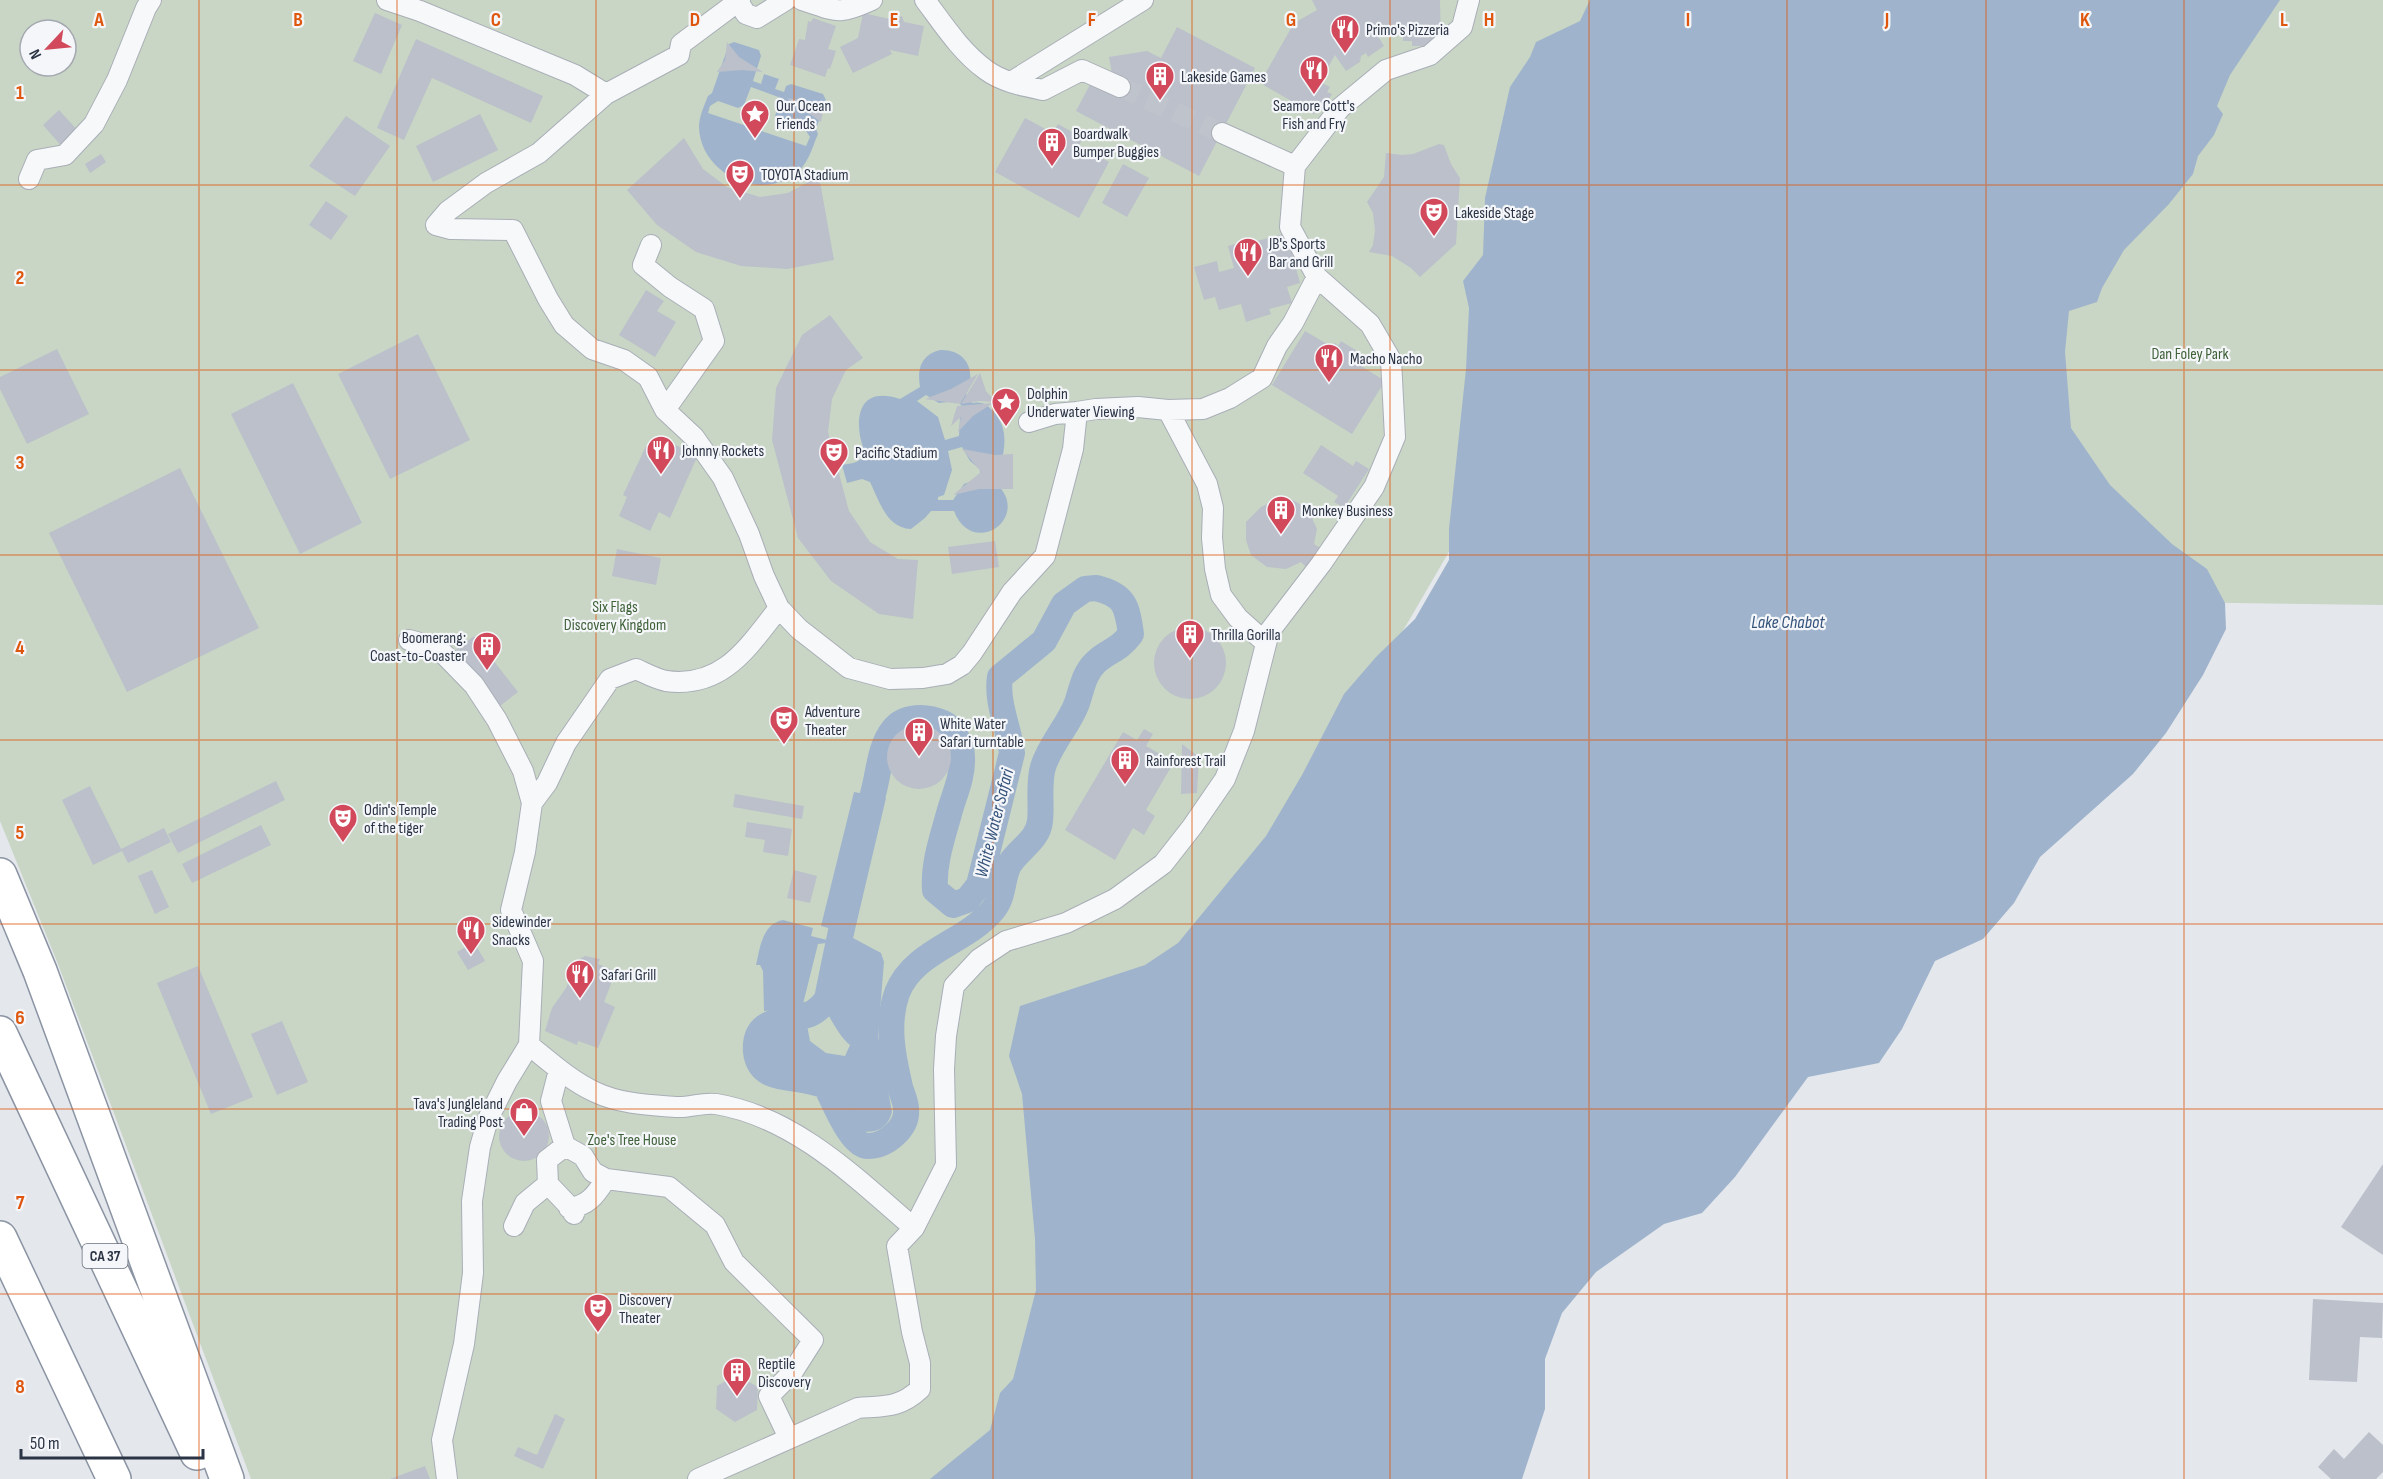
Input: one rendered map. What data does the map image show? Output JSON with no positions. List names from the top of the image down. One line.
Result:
{"streets":{"highway":["CA 37"]},"water":["Lake Chabot","White Water Safari"],"parks":["Dan Foley Park","Six Flags Discovery Kingdom","Zoe's Tree House"],"places":{"restaurant":["Primo's Pizzeria","Seamore Cott's Fish and Fry","JB's Sports Bar and Grill","Macho Nacho","Johnny Rockets","Sidewinder Snacks","Safari Grill"],"building":["Lakeside Games","Boardwalk Bumper Buggies","Monkey Business","Thrilla Gorilla","Boomerang: Coast-to-Coaster","White Water Safari turntable","Rainforest Trail","Reptile Discovery"],"place":["Our Ocean Friends","Dolphin Underwater Viewing"],"theatre":["TOYOTA Stadium","Lakeside Stage","Pacific Stadium","Adventure Theater","Odin's Temple of the tiger","Discovery Theater"],"shop":["Tava's Jungleland Trading Post"]},"scale_bar":"50 m","north":"bottom left","grid":{"columns":["A","B","C","D","E","F","G","H","I","J","K","L"],"rows":["1","2","3","4","5","6","7","8"]}}
